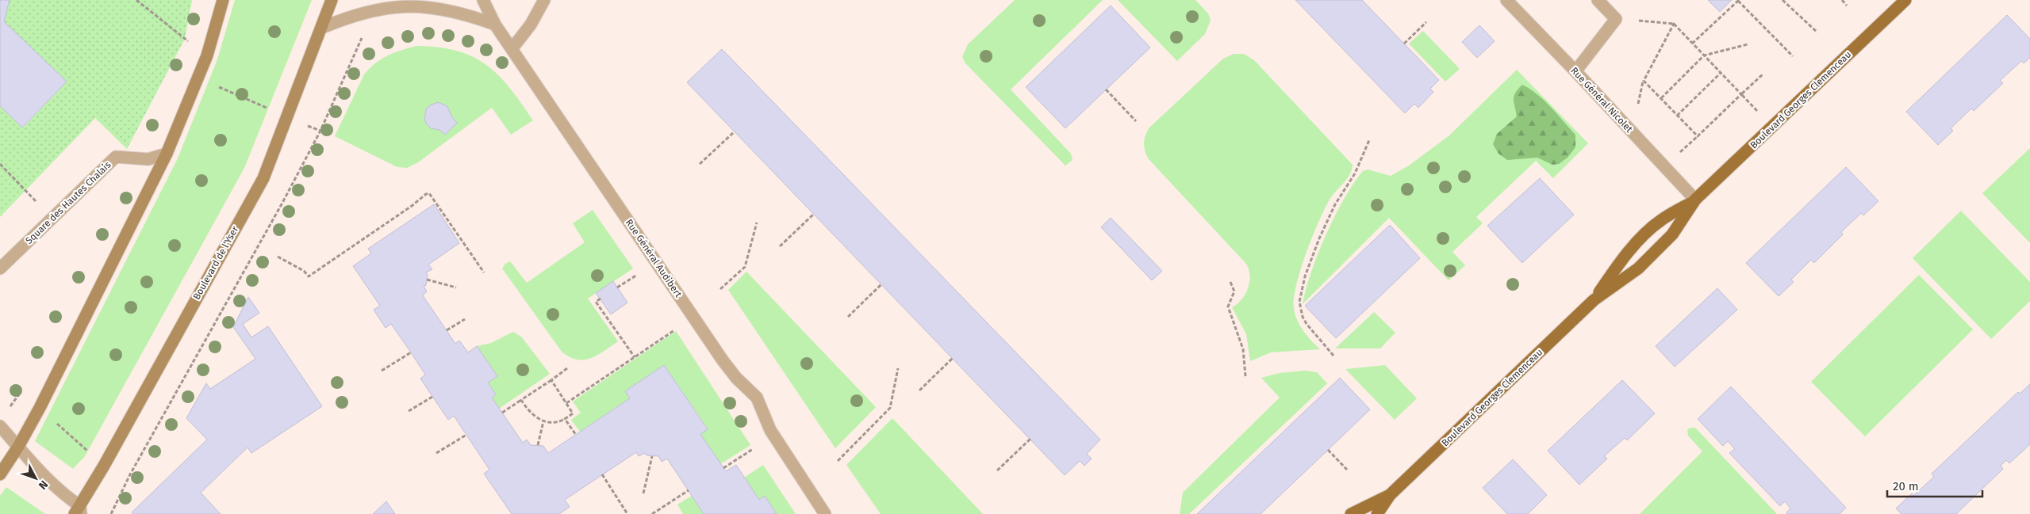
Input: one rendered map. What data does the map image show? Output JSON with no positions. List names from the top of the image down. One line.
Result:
{"streets":{"main road":["Boulevard Georges Clemenceau","Boulevard de l'Yser"],"street":["Rue Général Nicolet","Square des Hautes Chalais","Rue Général Audibert"]},"crossings":[["Rue Général Nicolet","Boulevard Georges Clemenceau"]],"scale_bar":"20 m","north":"bottom right"}
